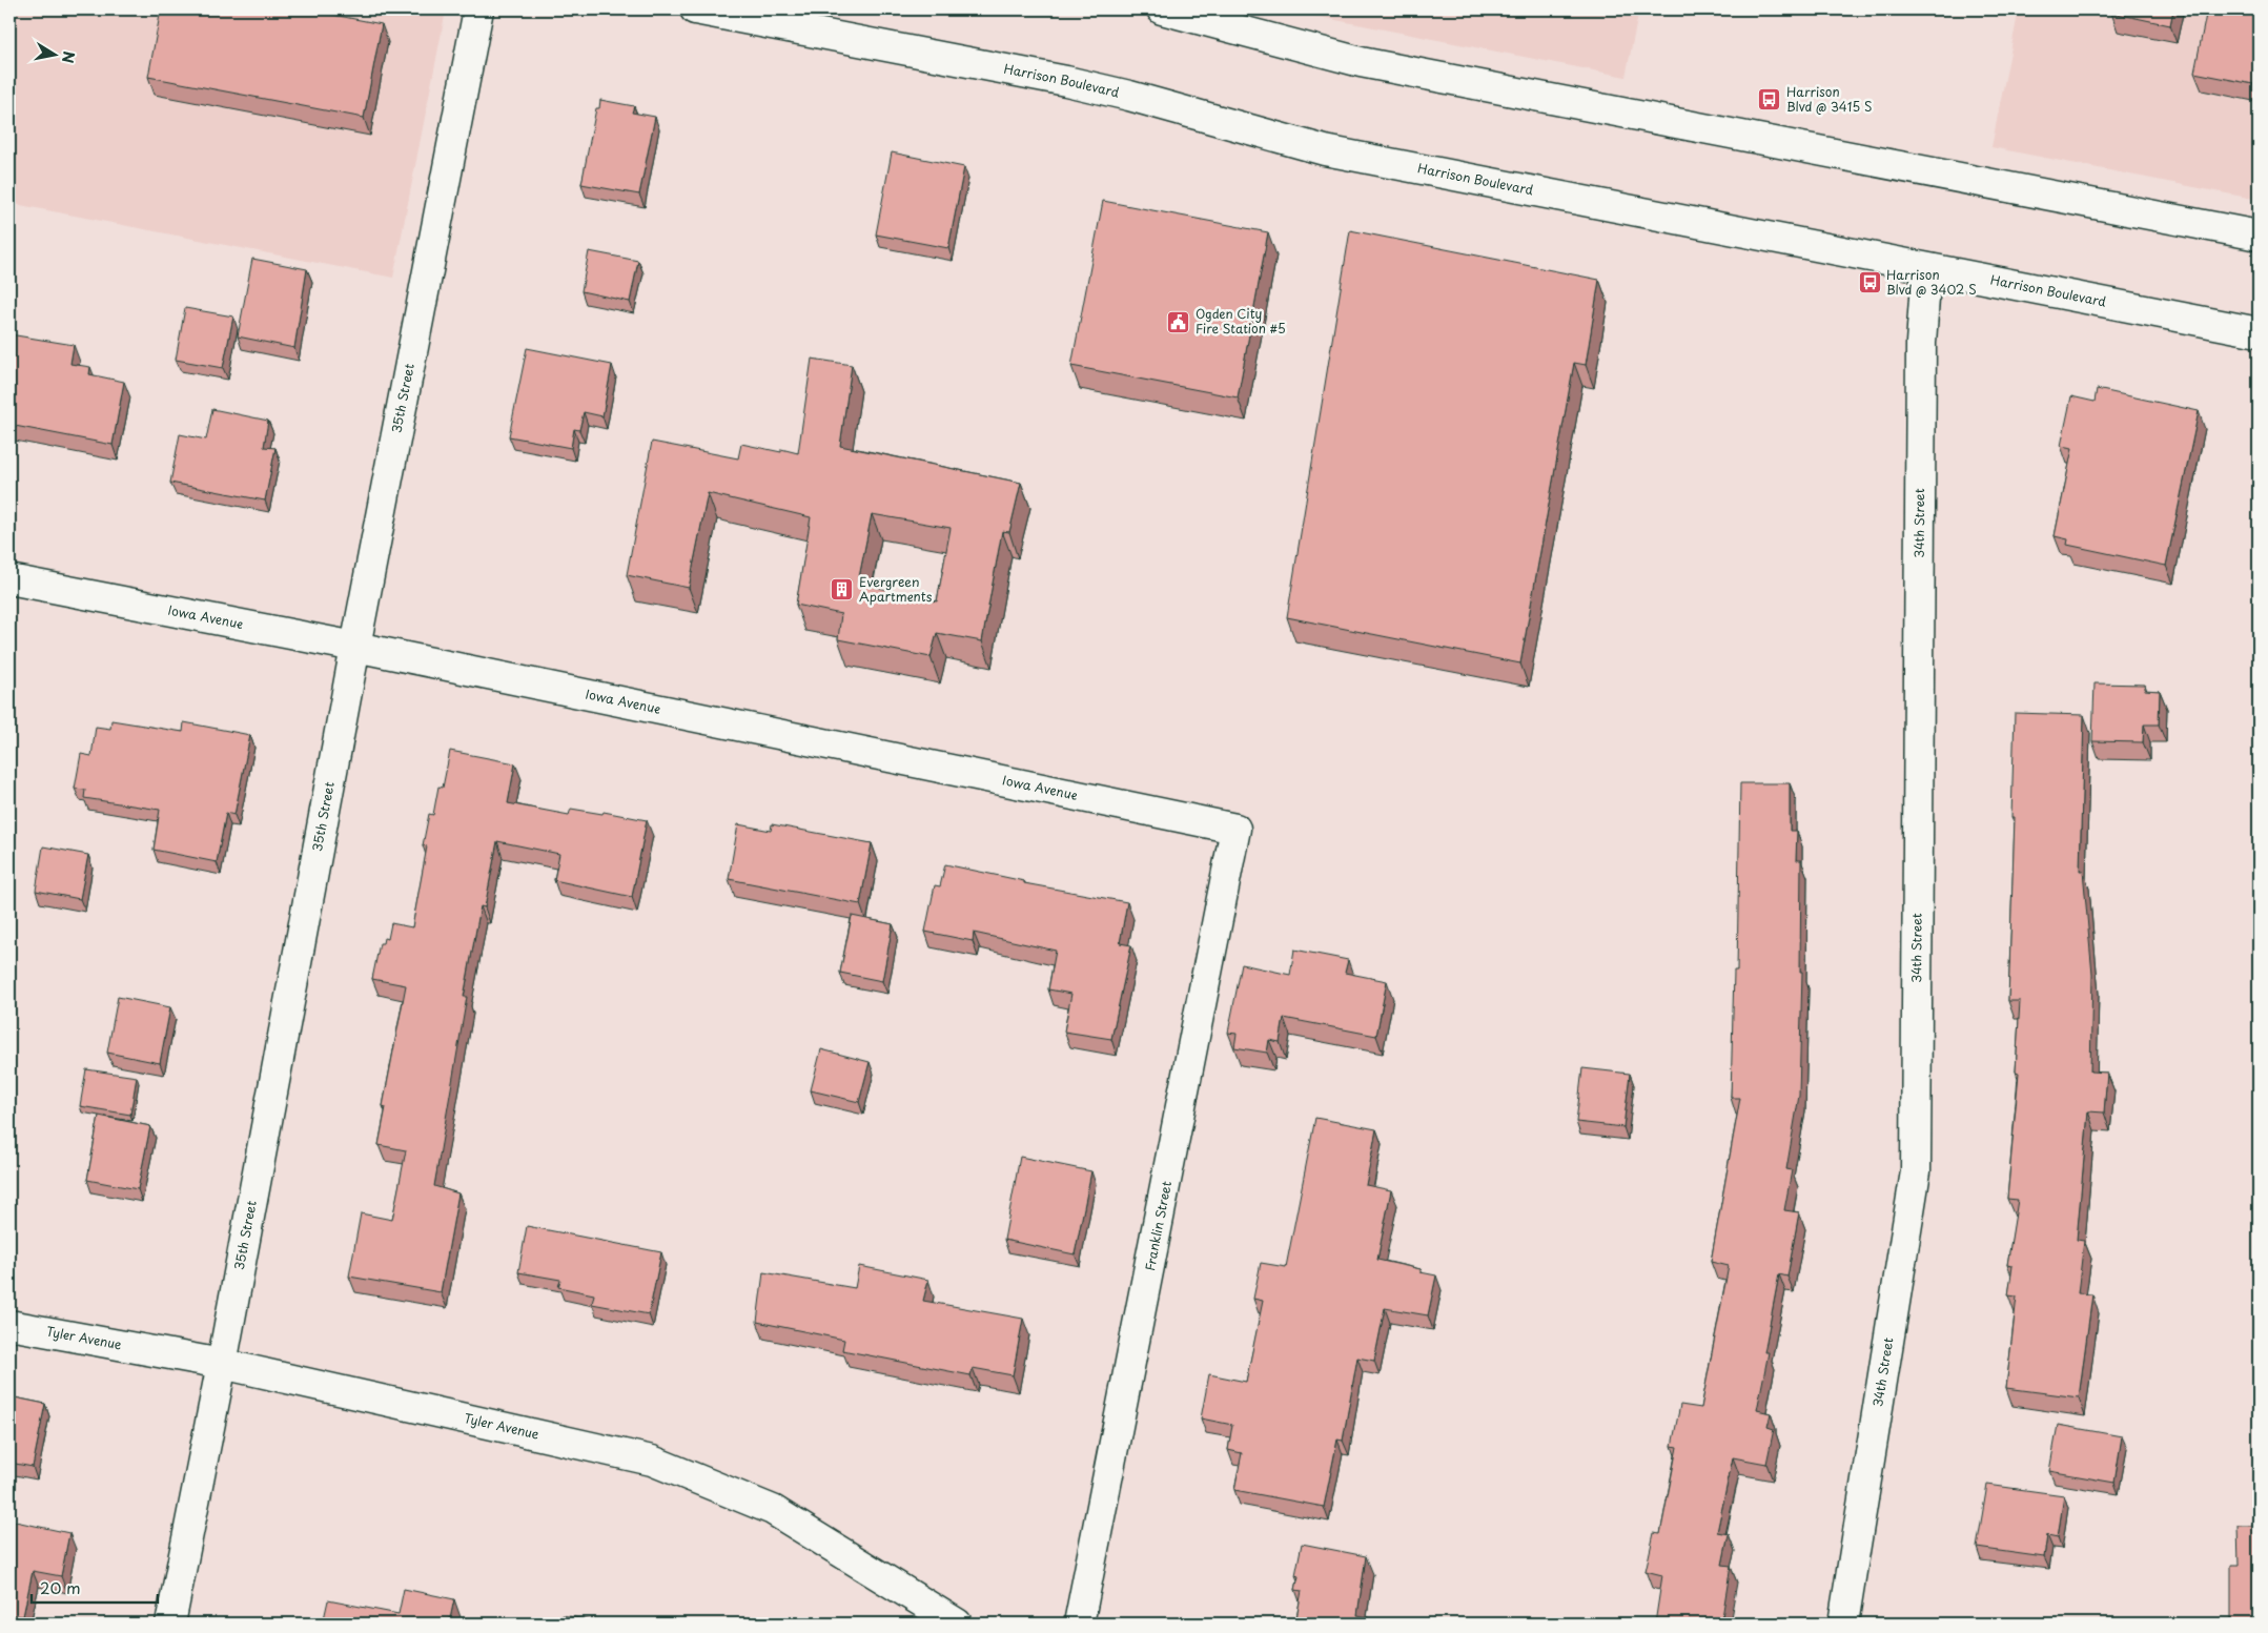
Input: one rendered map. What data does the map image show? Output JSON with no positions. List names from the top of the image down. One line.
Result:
{"streets":{"street":["Harrison Boulevard","35th Street","34th Street","Iowa Avenue","Franklin Street","Tyler Avenue"]},"crossings":[["Harrison Boulevard","34th Street"],["35th Street","Iowa Avenue"],["35th Street","Tyler Avenue"],["Iowa Avenue","Franklin Street"]],"places":{"bus stop":["Harrison Blvd @ 3415 S","Harrison Blvd @ 3402 S"],"public building":["Ogden City Fire Station #5"],"building":["Evergreen Apartments"]},"scale_bar":"20 m","north":"right"}
